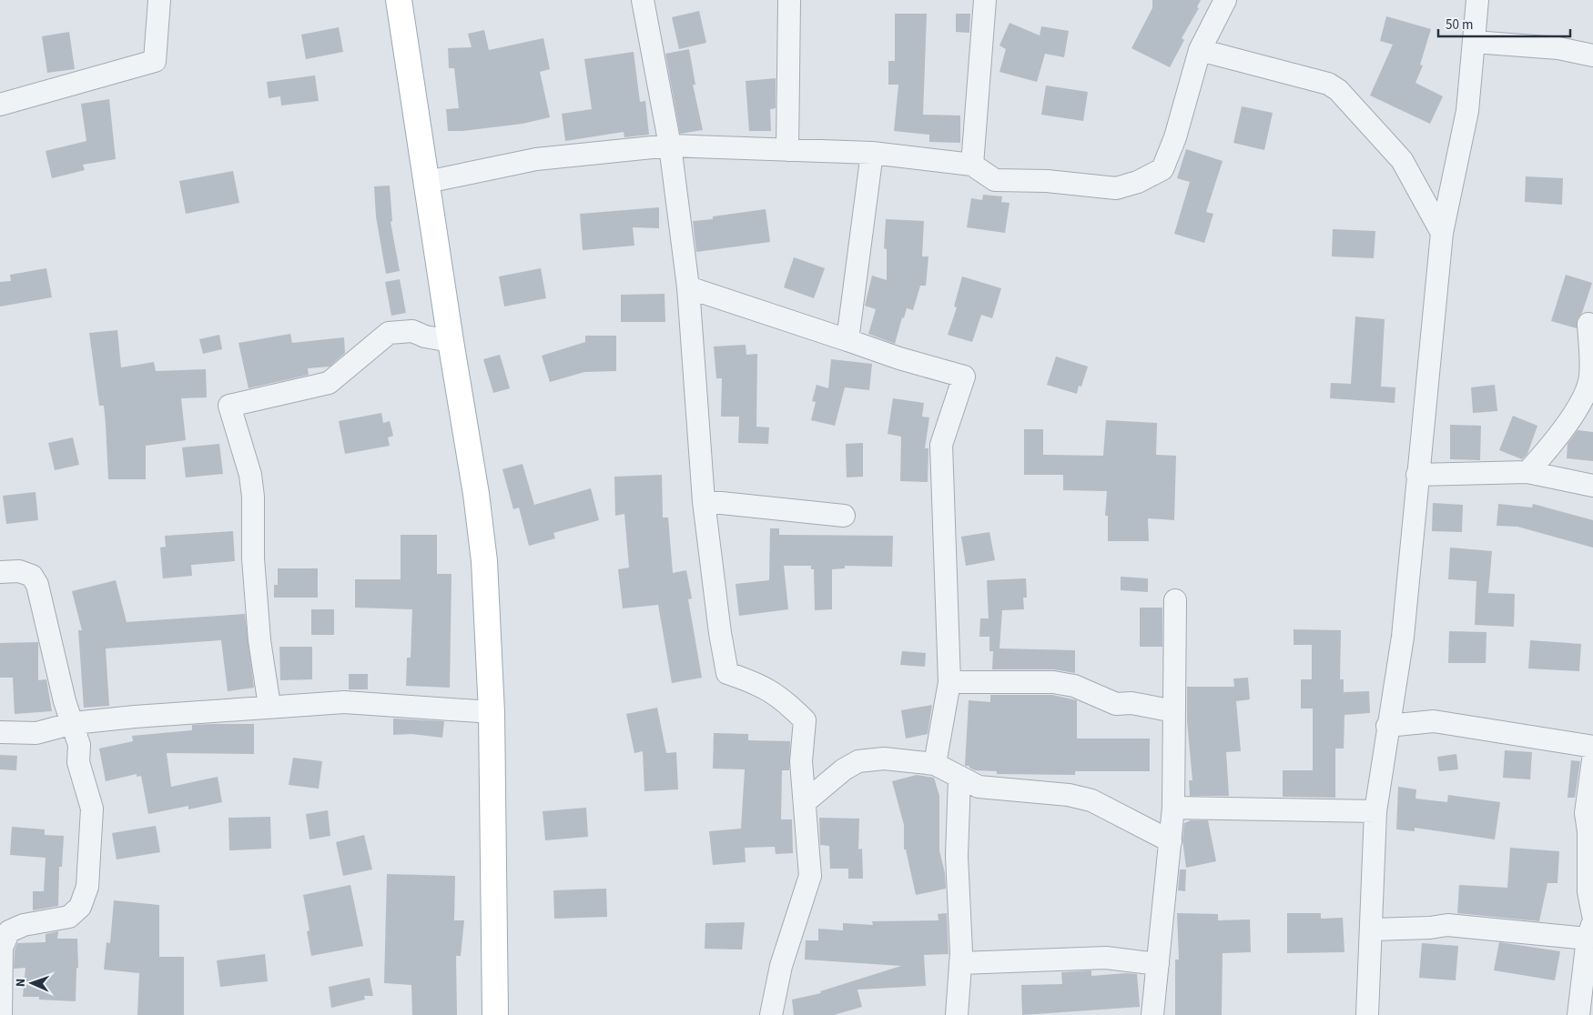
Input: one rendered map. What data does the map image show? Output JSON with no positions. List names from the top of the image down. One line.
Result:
{"scale_bar":"50 m","north":"left"}
